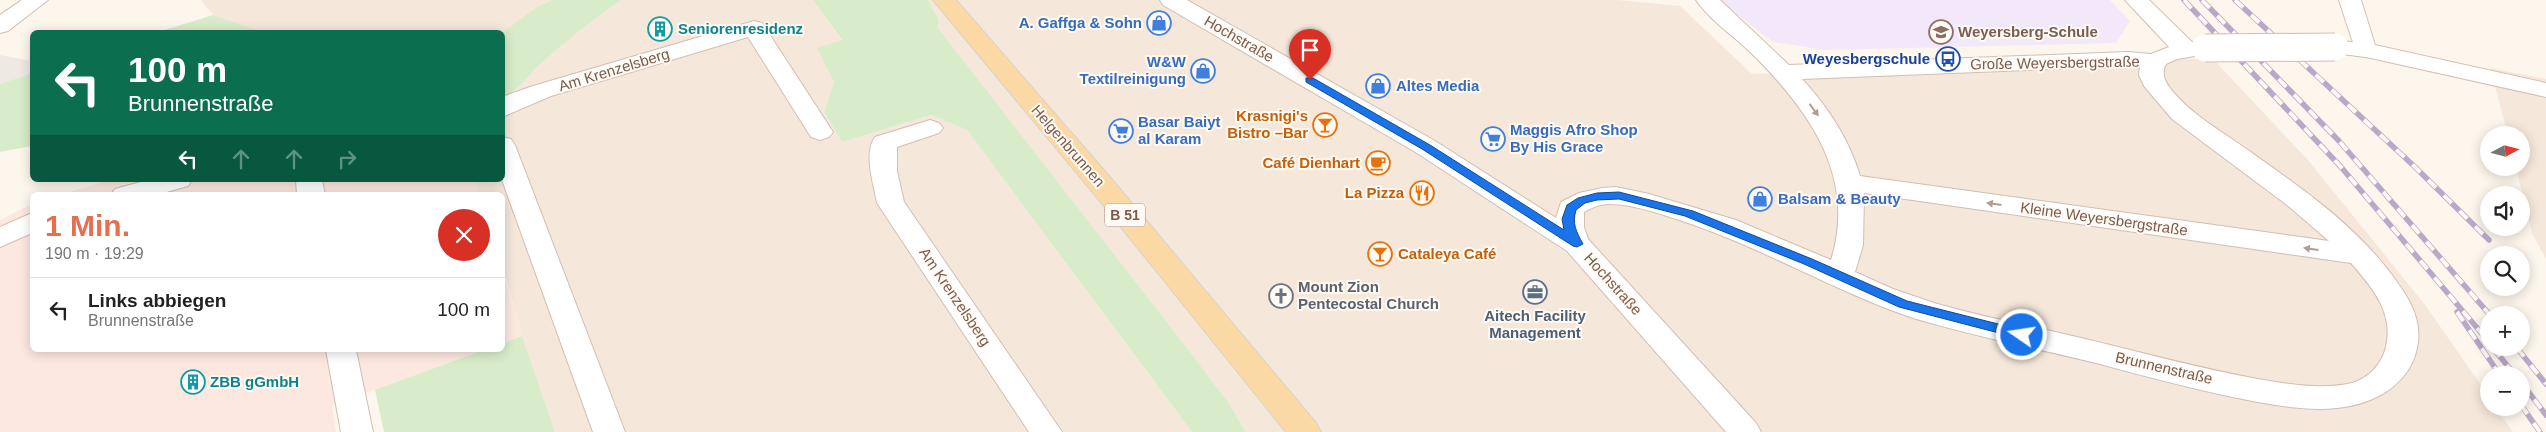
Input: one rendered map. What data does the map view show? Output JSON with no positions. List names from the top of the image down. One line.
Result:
{"streets":{"main road":["Helgenbrunnen","B 51"],"street":["Hochstraße","Große Weyersbergstraße","Am Krenzelsberg","Kleine Weyersbergstraße","Brunnenstraße"]},"crossings":[["Hochstraße","Brunnenstraße"],["Große Weyersbergstraße","Brunnenstraße"],["Kleine Weyersbergstraße","Brunnenstraße"]],"one_way":["Kleine Weyersbergstraße"],"places":{"shop":["A. Gaffga & Sohn","W&W Textilreinigung","Altes Media","Balsam & Beauty"],"building":["Seniorenresidenz","ZBB gGmbH"],"school or university":["Weyersberg-Schule"],"bus stop":["Weyesbergschule"],"bar":["Krasnigi's Bistro –Bar","Cataleya Café"],"supermarket":["Basar Baiyt al Karam","Maggis Afro Shop By His Grace"],"cafe":["Café Dienhart"],"restaurant":["La Pizza"],"office":["Aitech Facility Management"],"church":["Mount Zion Pentecostal Church"]},"north":"right","page":{"turn":["100 m","Brunnenstraße"],"map_buttons":["+","−"],"heading":["1 Min.","190 m · 19:29"],"list":[{"name":"Links abbiegen","note":"Brunnenstraße","value":"100 m"}]}}
